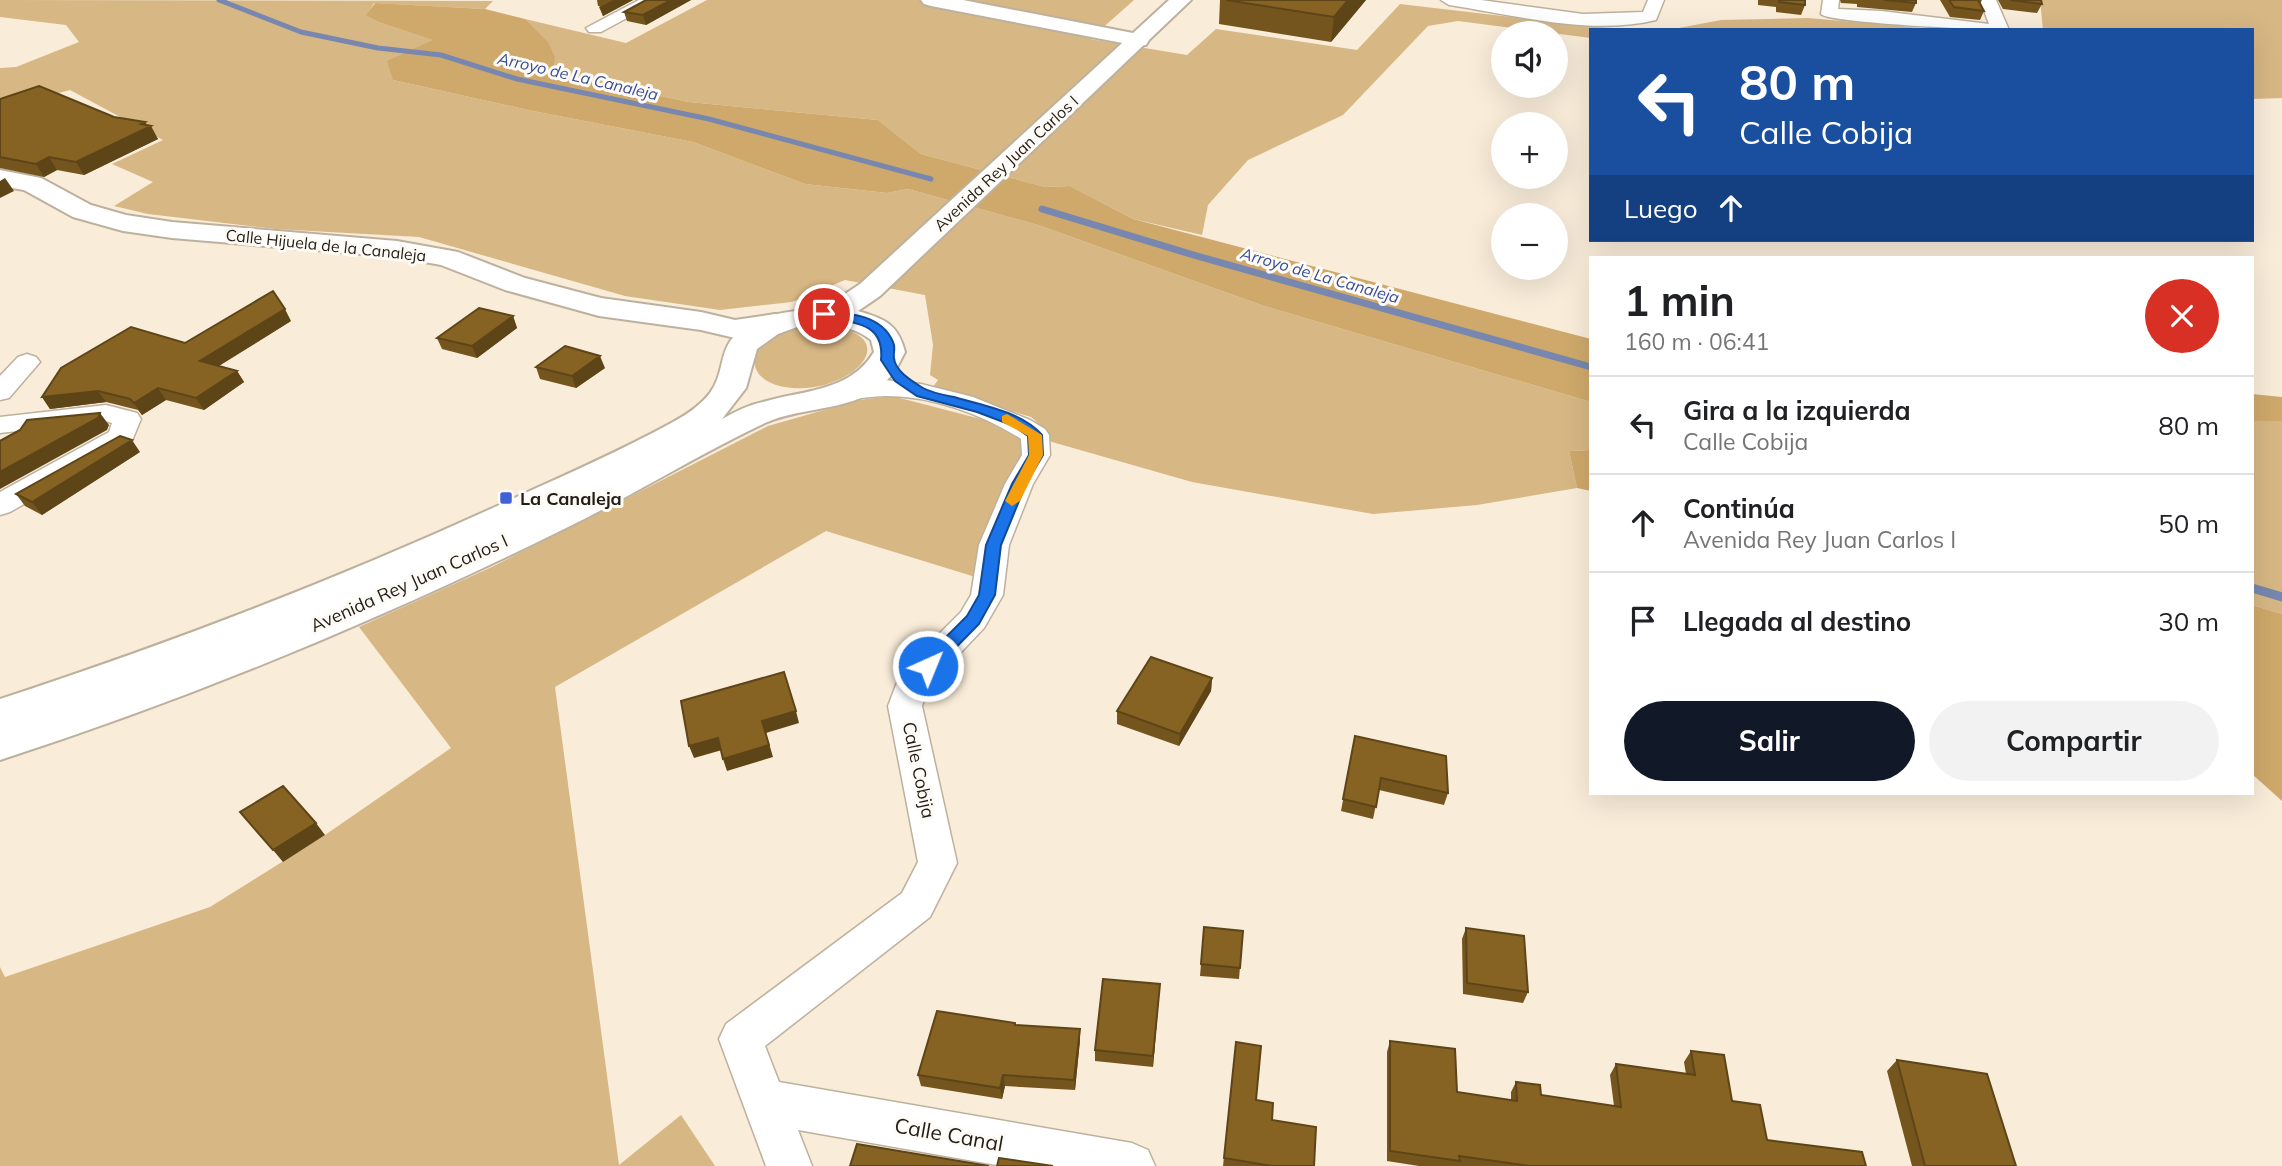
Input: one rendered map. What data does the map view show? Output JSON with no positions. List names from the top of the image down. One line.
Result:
{"streets":{"main road":["Avenida Rey Juan Carlos I","Calle Hijuela de la Canaleja"],"street":["Calle Cobija","Calle Canal"]},"crossings":[["Avenida Rey Juan Carlos I","Calle Hijuela de la Canaleja"],["Avenida Rey Juan Carlos I","Calle Cobija"],["Calle Hijuela de la Canaleja","Calle Cobija"],["Calle Cobija","Calle Canal"]],"water":["Arroyo de La Canaleja"],"places":{"transit":["La Canaleja"]},"page":{"map_buttons":["+","−"],"turn":["80 m","Calle Cobija"],"then":"Luego","heading":["1 min","160 m · 06:41"],"list":[{"name":"Gira a la izquierda","note":"Calle Cobija","value":"80 m"},{"name":"Continúa","note":"Avenida Rey Juan Carlos I","value":"50 m"},{"name":"Llegada al destino","value":"30 m"}],"buttons":["Salir","Compartir"]}}
